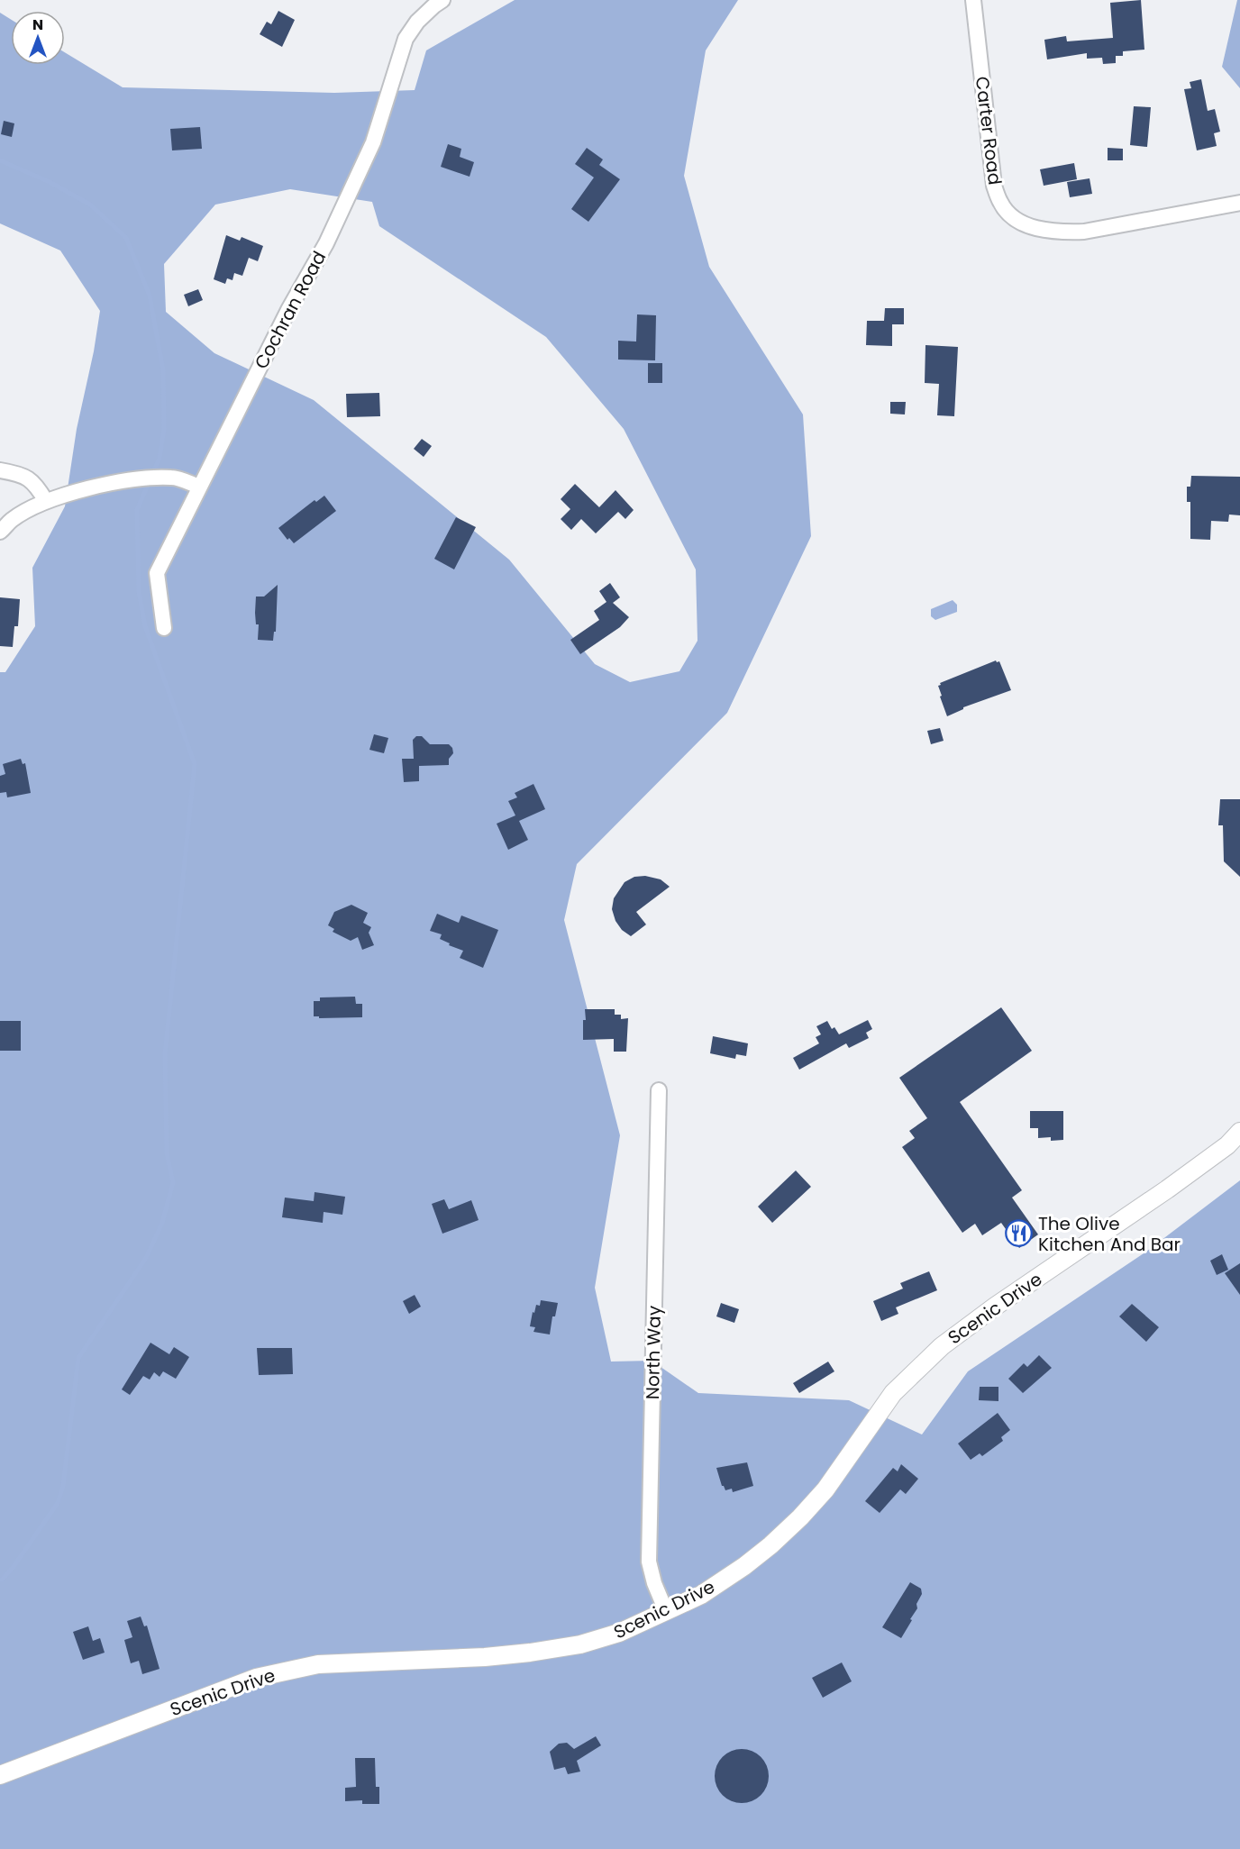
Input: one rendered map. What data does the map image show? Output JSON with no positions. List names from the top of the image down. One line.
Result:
{"streets":{"street":["Carter Road","Cochran Road","Scenic Drive","North Way"]},"crossings":[["Scenic Drive","North Way"]],"places":{"restaurant":["The Olive Kitchen And Bar"]},"north":"top"}
